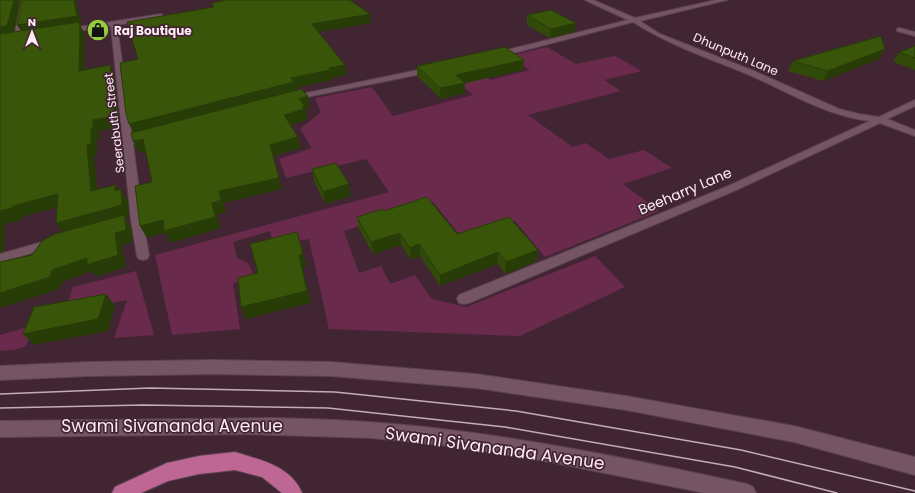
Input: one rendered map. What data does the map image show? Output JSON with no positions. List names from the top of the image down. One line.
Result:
{"streets":{"street":["Dhunputh Lane","Seerabuth Street","Beeharry Lane","Swami Sivananda Avenue"]},"crossings":[["Dhunputh Lane","Beeharry Lane"]],"places":{"shop":["Raj Boutique"]},"north":"top"}
